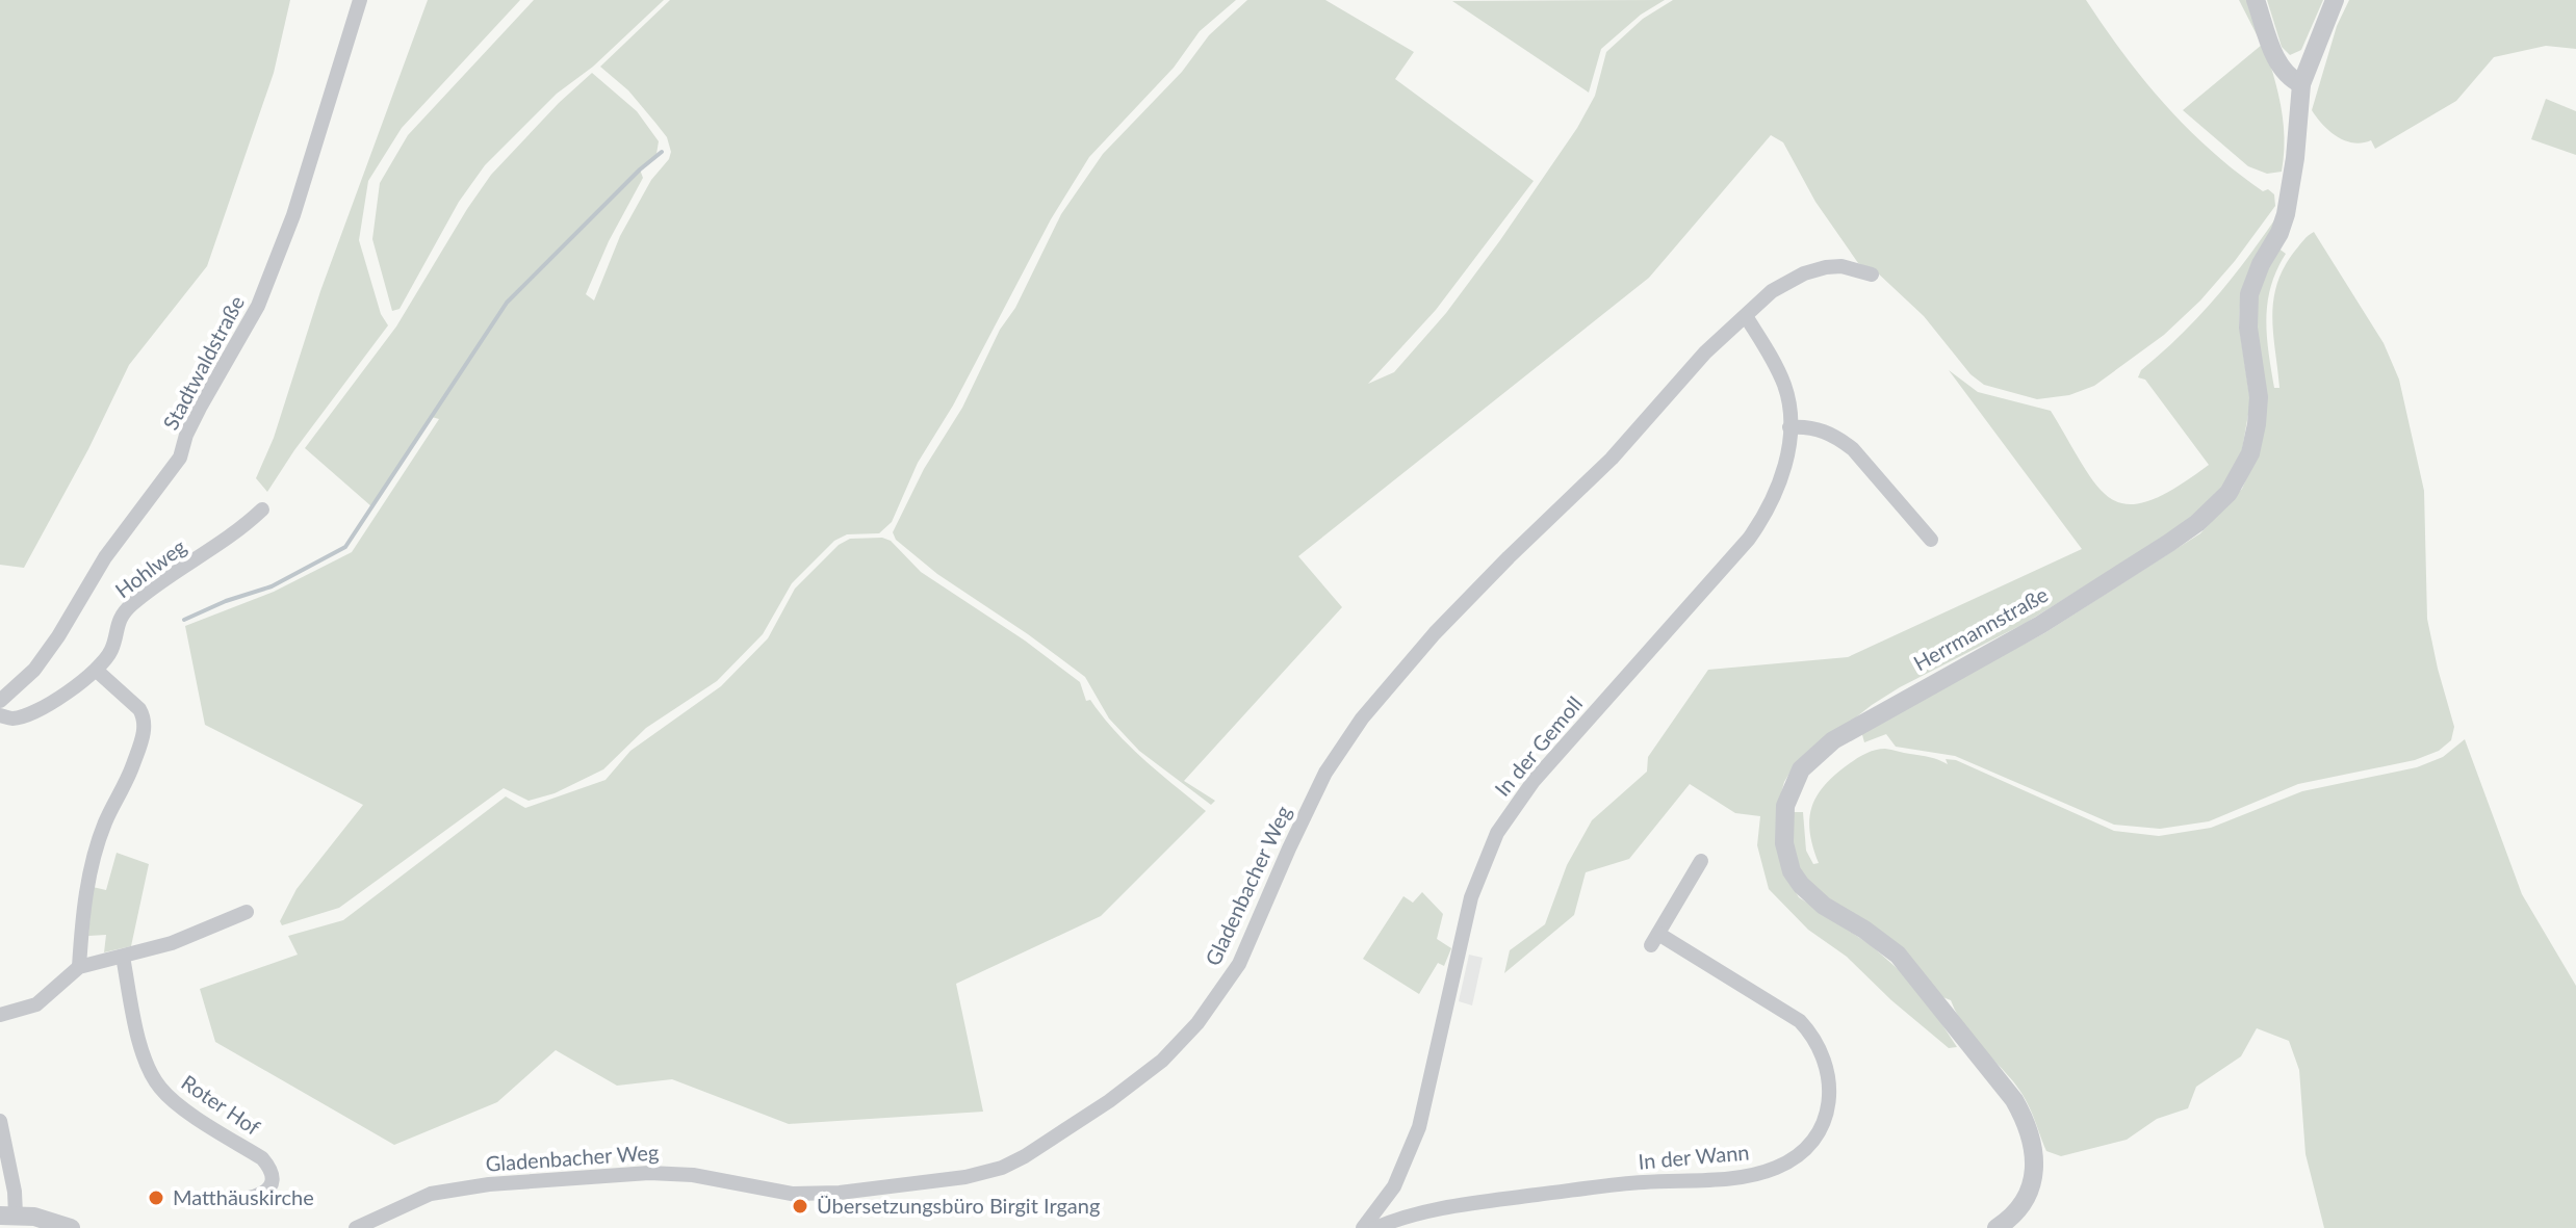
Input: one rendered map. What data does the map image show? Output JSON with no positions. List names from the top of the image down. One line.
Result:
{"streets":{"street":["Stadtwaldstraße","Hohlweg","Herrmannstraße","In der Gemoll","Gladenbacher Weg","Roter Hof","In der Wann"]},"crossings":[["In der Gemoll","Gladenbacher Weg"]],"places":["Matthäuskirche","Übersetzungsbüro Birgit Irgang"]}
